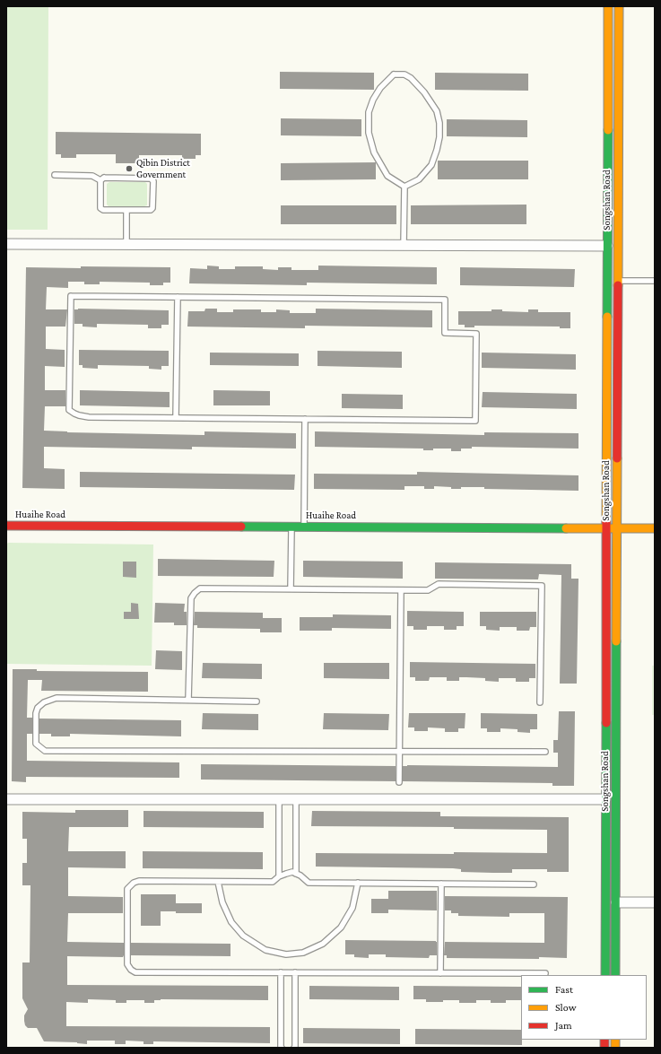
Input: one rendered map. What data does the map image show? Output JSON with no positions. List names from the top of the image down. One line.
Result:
{"streets":{"street":["Songshan Road","Huaihe Road"]},"crossings":[["Songshan Road","Huaihe Road"]],"places":["Qibin District Government"],"legend":["Fast","Slow","Jam"]}
